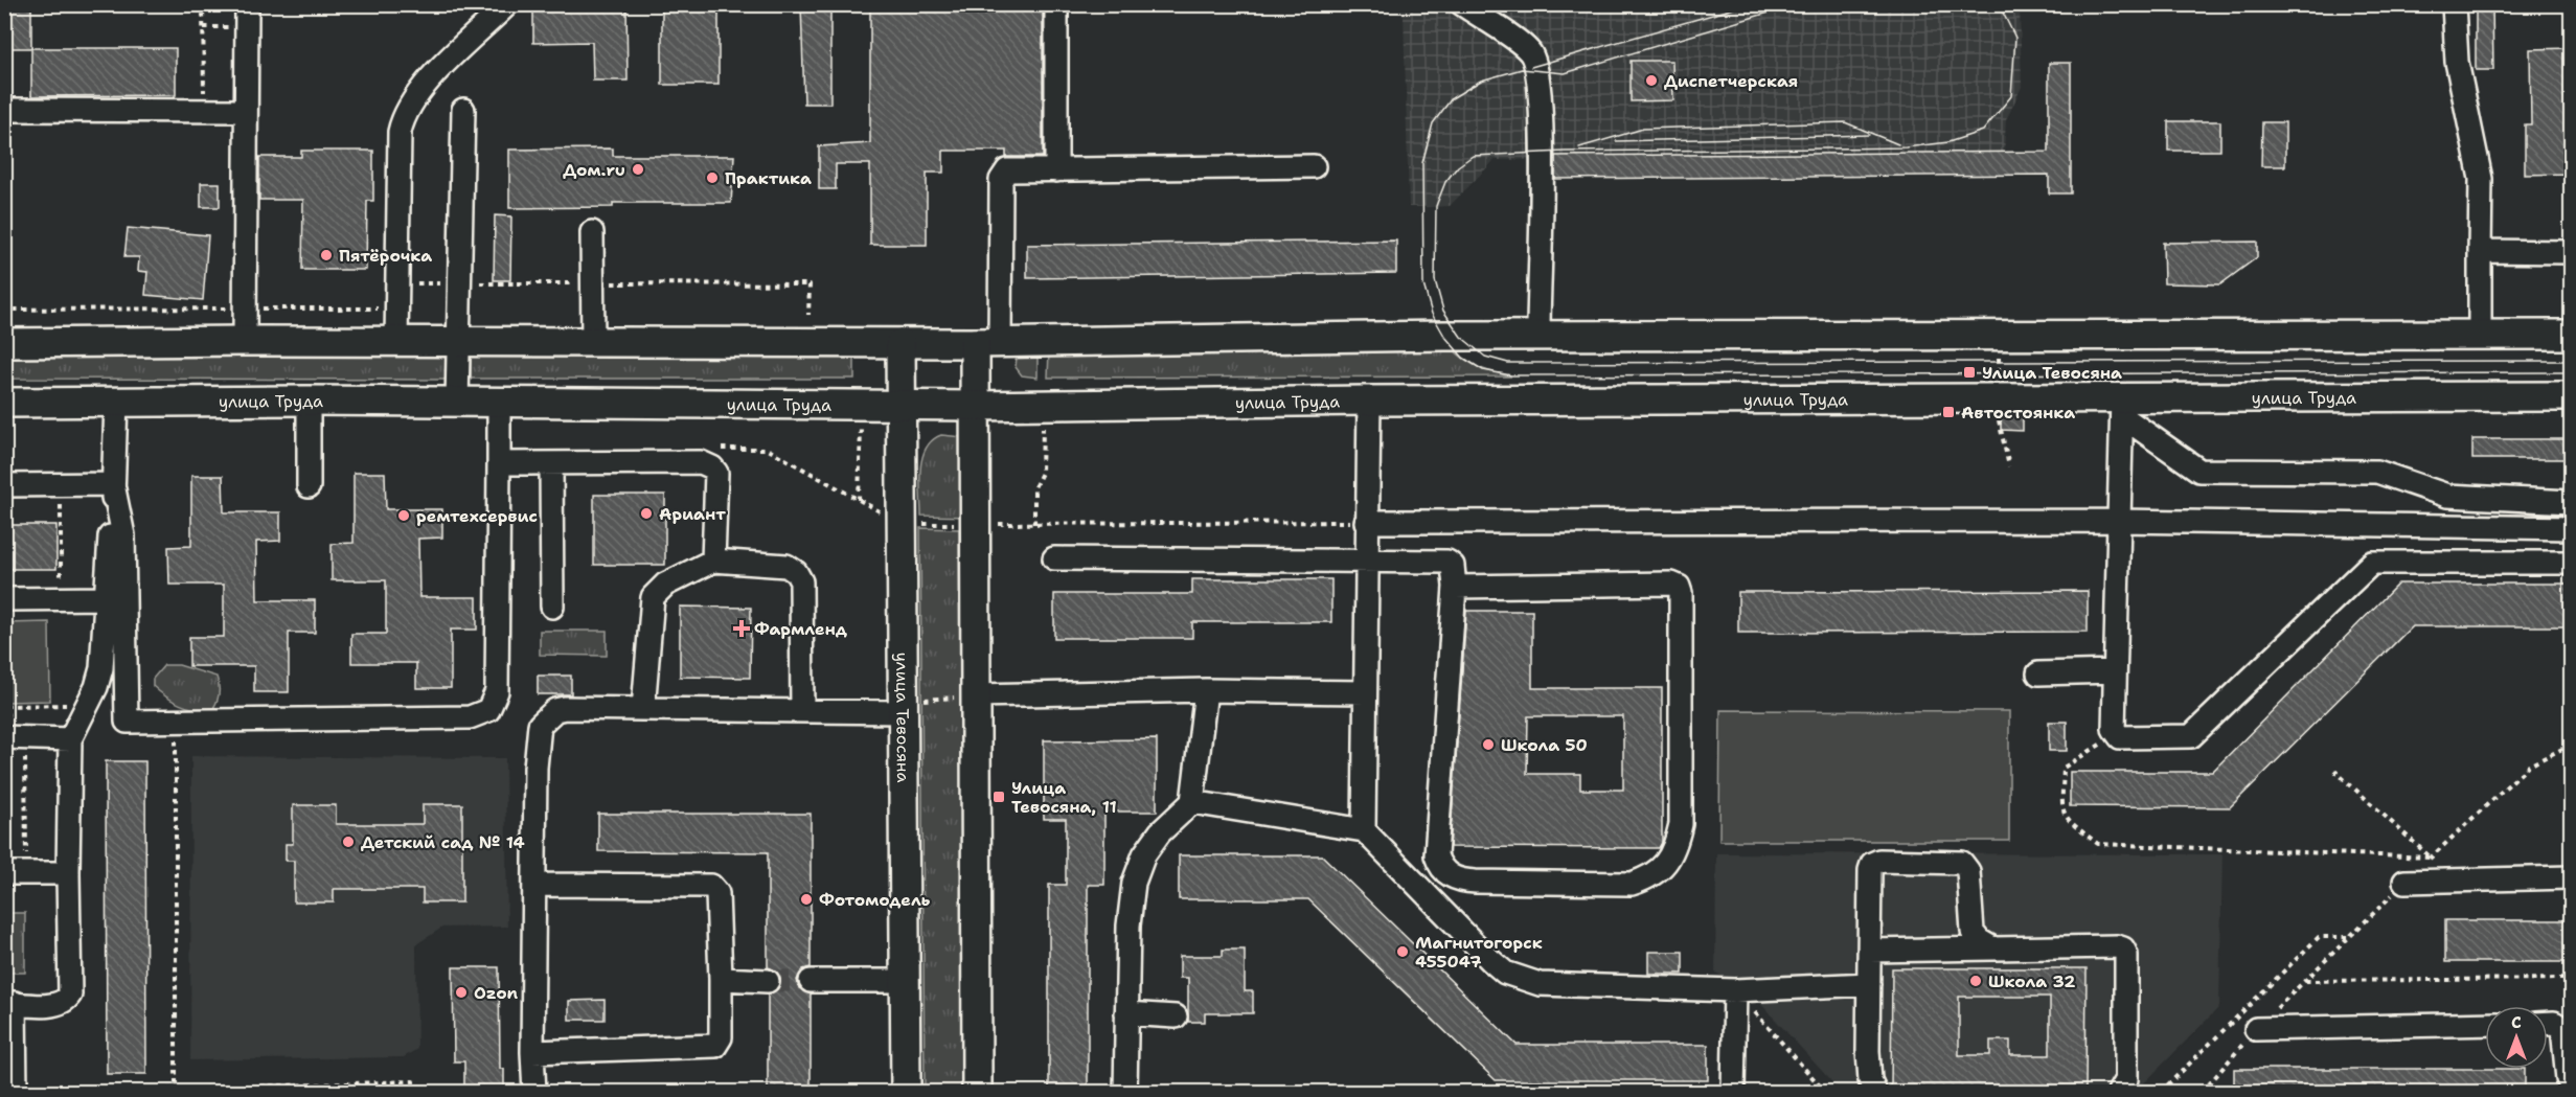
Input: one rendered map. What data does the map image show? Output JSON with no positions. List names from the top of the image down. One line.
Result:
{"streets":{"main road":["улица Труда","улица Тевосяна"]},"crossings":[["улица Труда","улица Тевосяна"]],"places":{"other":["Диспетчерская","Дом.ru","Практика","Пятёрочка","Ариант","ремтехсервис","Школа 50","Детский сад № 14","Фотомодель","Магнитогорск 455047","Школа 32","Ozon"],"transit":["Улица Тевосяна","Автостоянка","Улица Тевосяна, 11"],"health":["Фармленд"]},"north":"top"}
